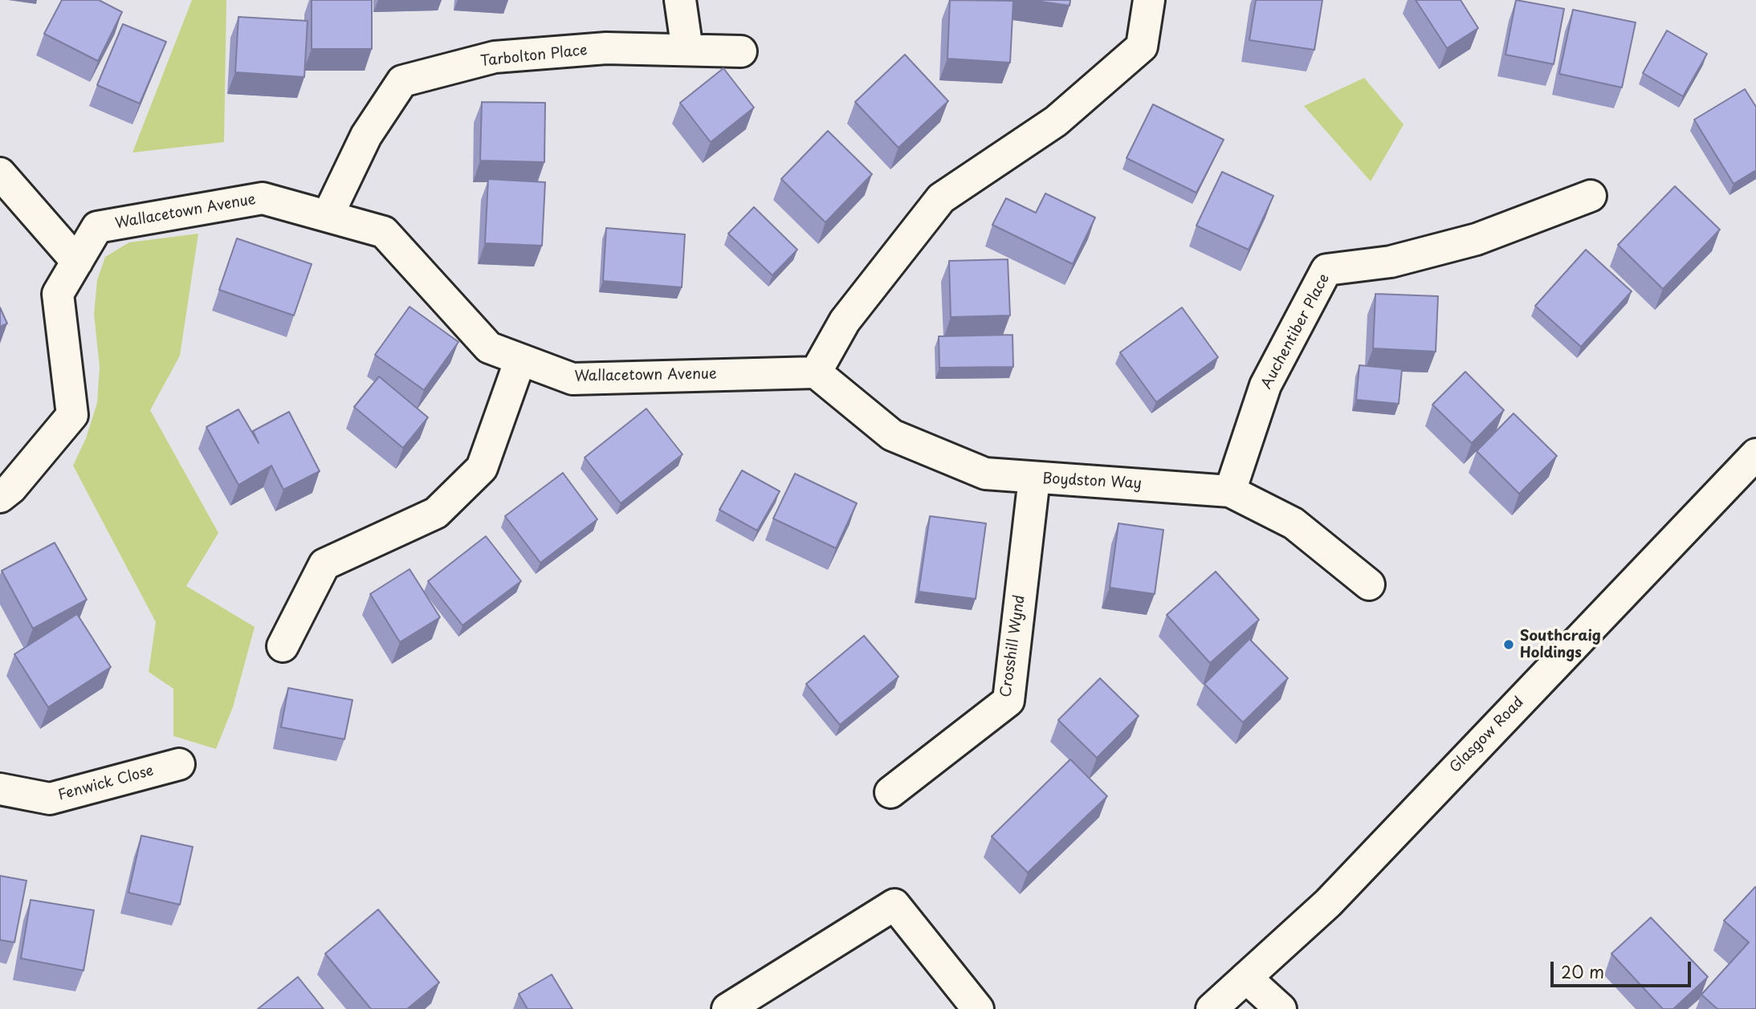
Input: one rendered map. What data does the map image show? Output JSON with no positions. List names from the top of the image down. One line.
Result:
{"streets":{"street":["Tarbolton Place","Wallacetown Avenue","Auchentiber Place","Boydston Way","Crosshill Wynd","Glasgow Road","Fenwick Close"]},"crossings":[["Tarbolton Place","Wallacetown Avenue"],["Wallacetown Avenue","Boydston Way"],["Auchentiber Place","Boydston Way"],["Boydston Way","Crosshill Wynd"]],"places":["Southcraig Holdings"],"scale_bar":"20 m"}
